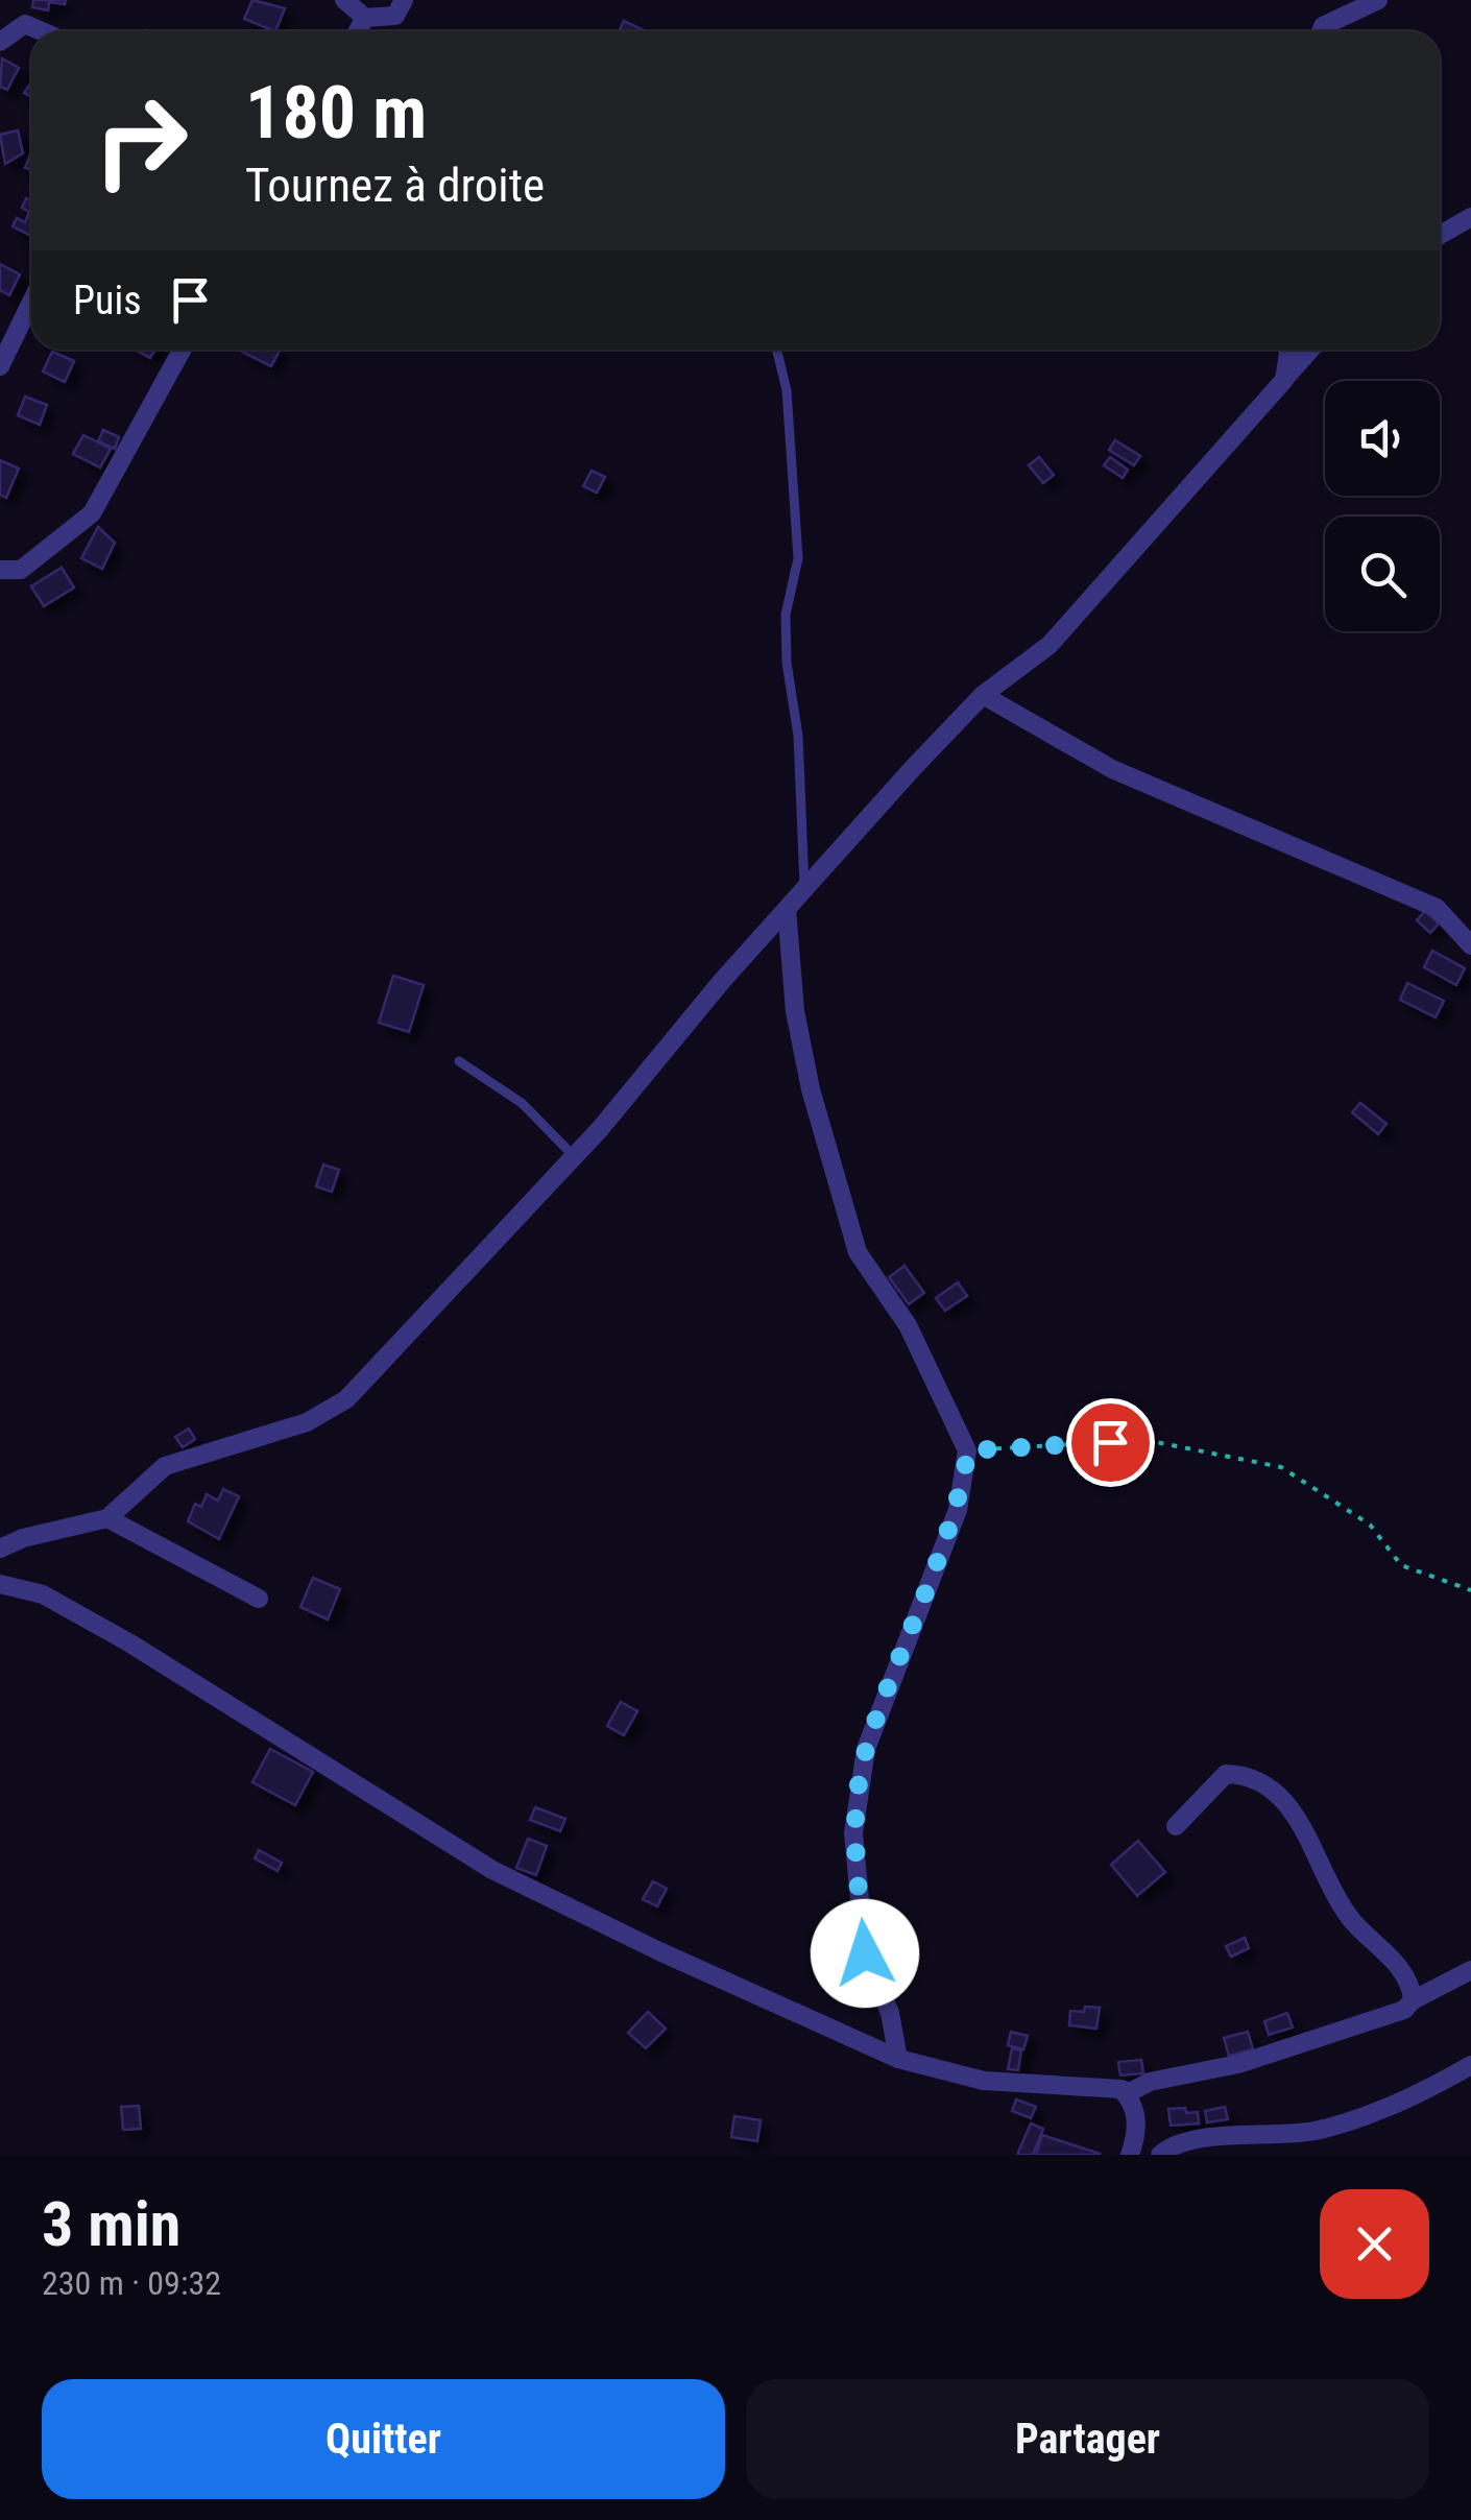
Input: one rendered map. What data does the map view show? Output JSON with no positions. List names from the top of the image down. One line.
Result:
{"page":{"turn":["180 m","Tournez à droite"],"then":"Puis","heading":["3 min","230 m · 09:32"],"buttons":["Quitter","Partager"]}}
